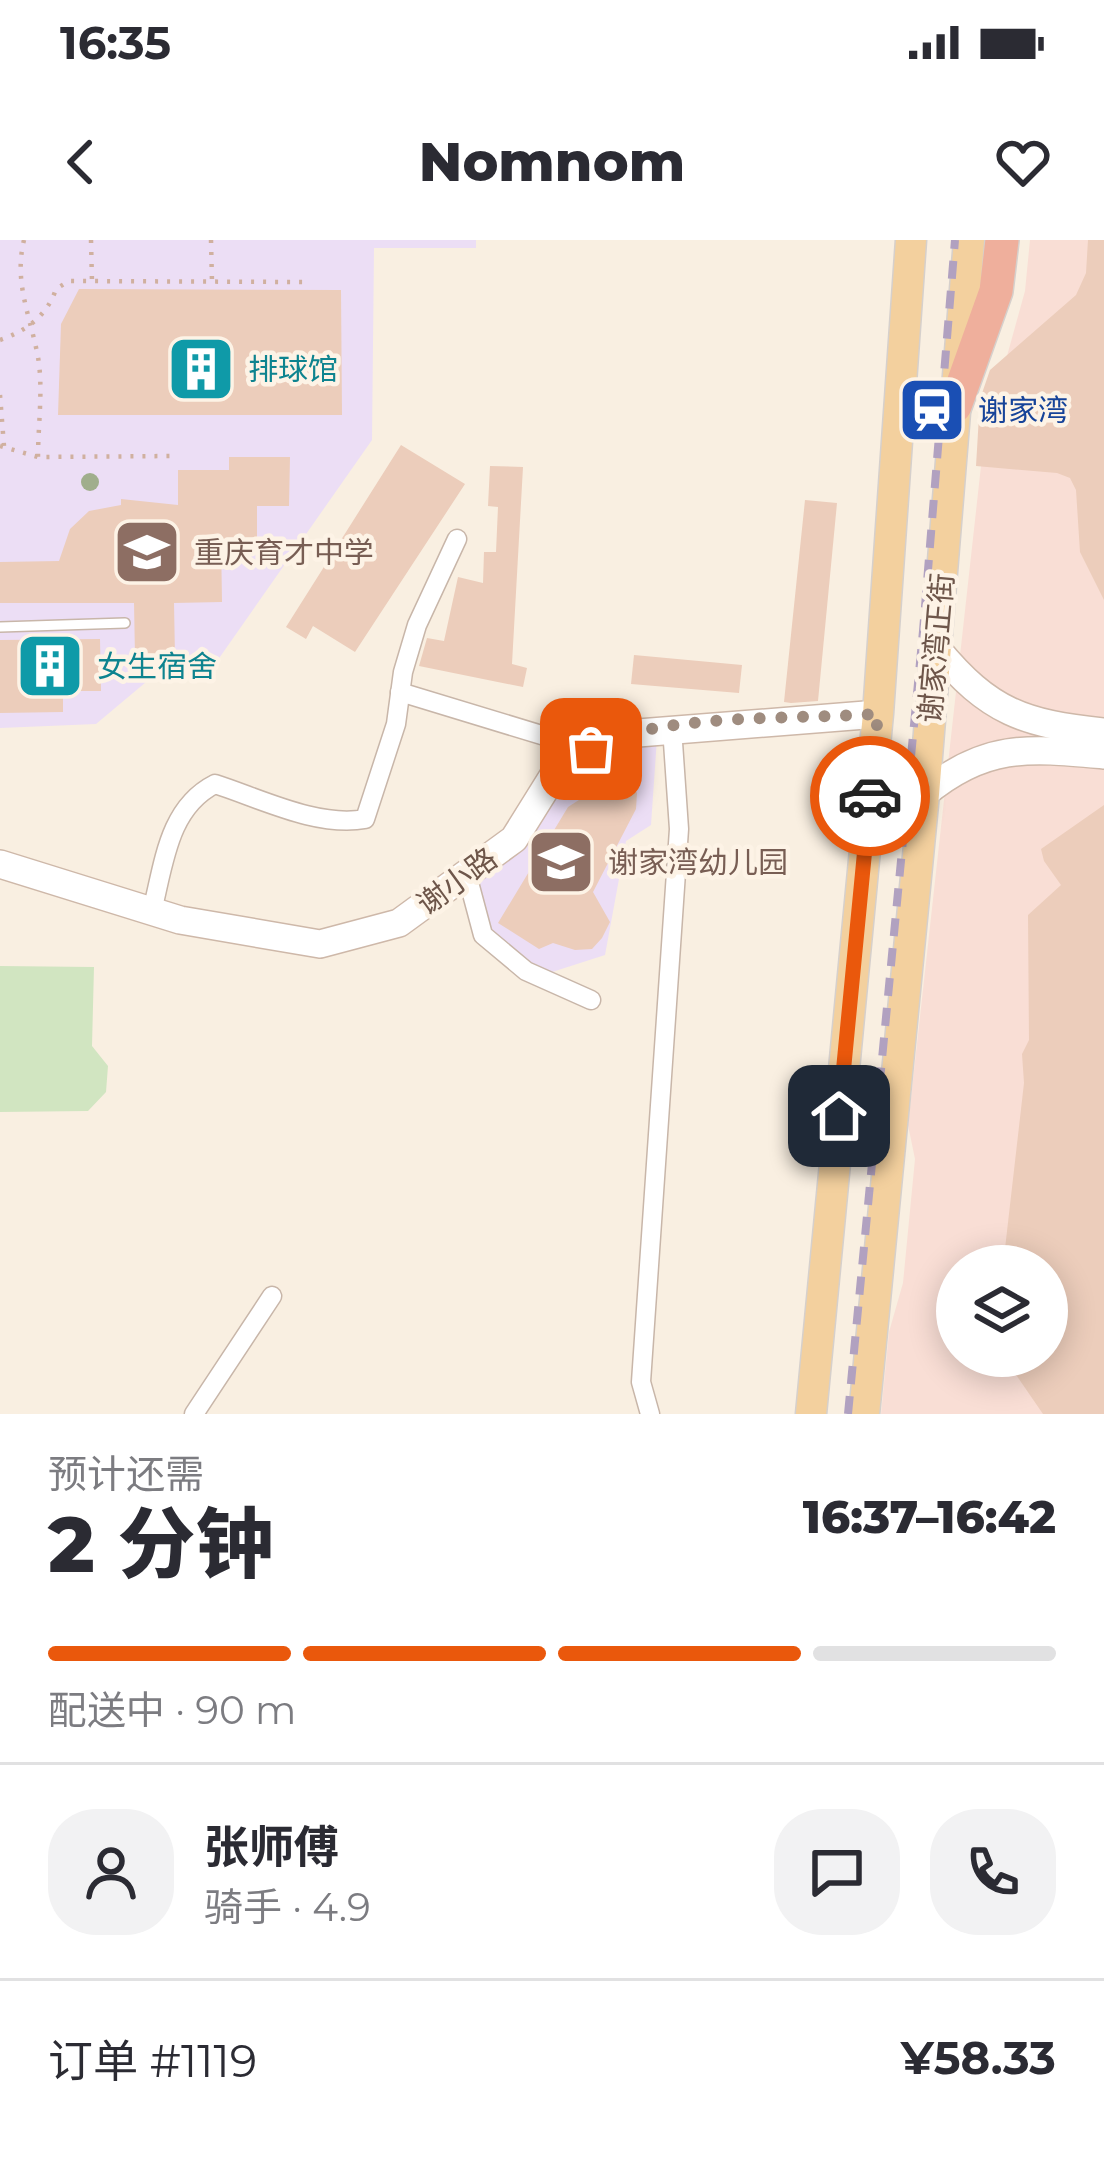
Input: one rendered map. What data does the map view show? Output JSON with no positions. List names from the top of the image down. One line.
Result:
{"streets":{"main road":["谢家湾正街"],"street":["谢小路"]},"crossings":[["谢家湾正街","谢小路"]],"places":{"building":["排球馆","女生宿舍"],"station":["谢家湾"],"school or university":["重庆育才中学","谢家湾幼儿园"]},"page":{"status":"16:35","header":"Nomnom","heading":["2 分钟","预计还需","16:37–16:42"],"panel":["张师傅","骑手 · 4.9","订单 #1119","¥58.33"],"bar":"配送中 · 90 m"}}
